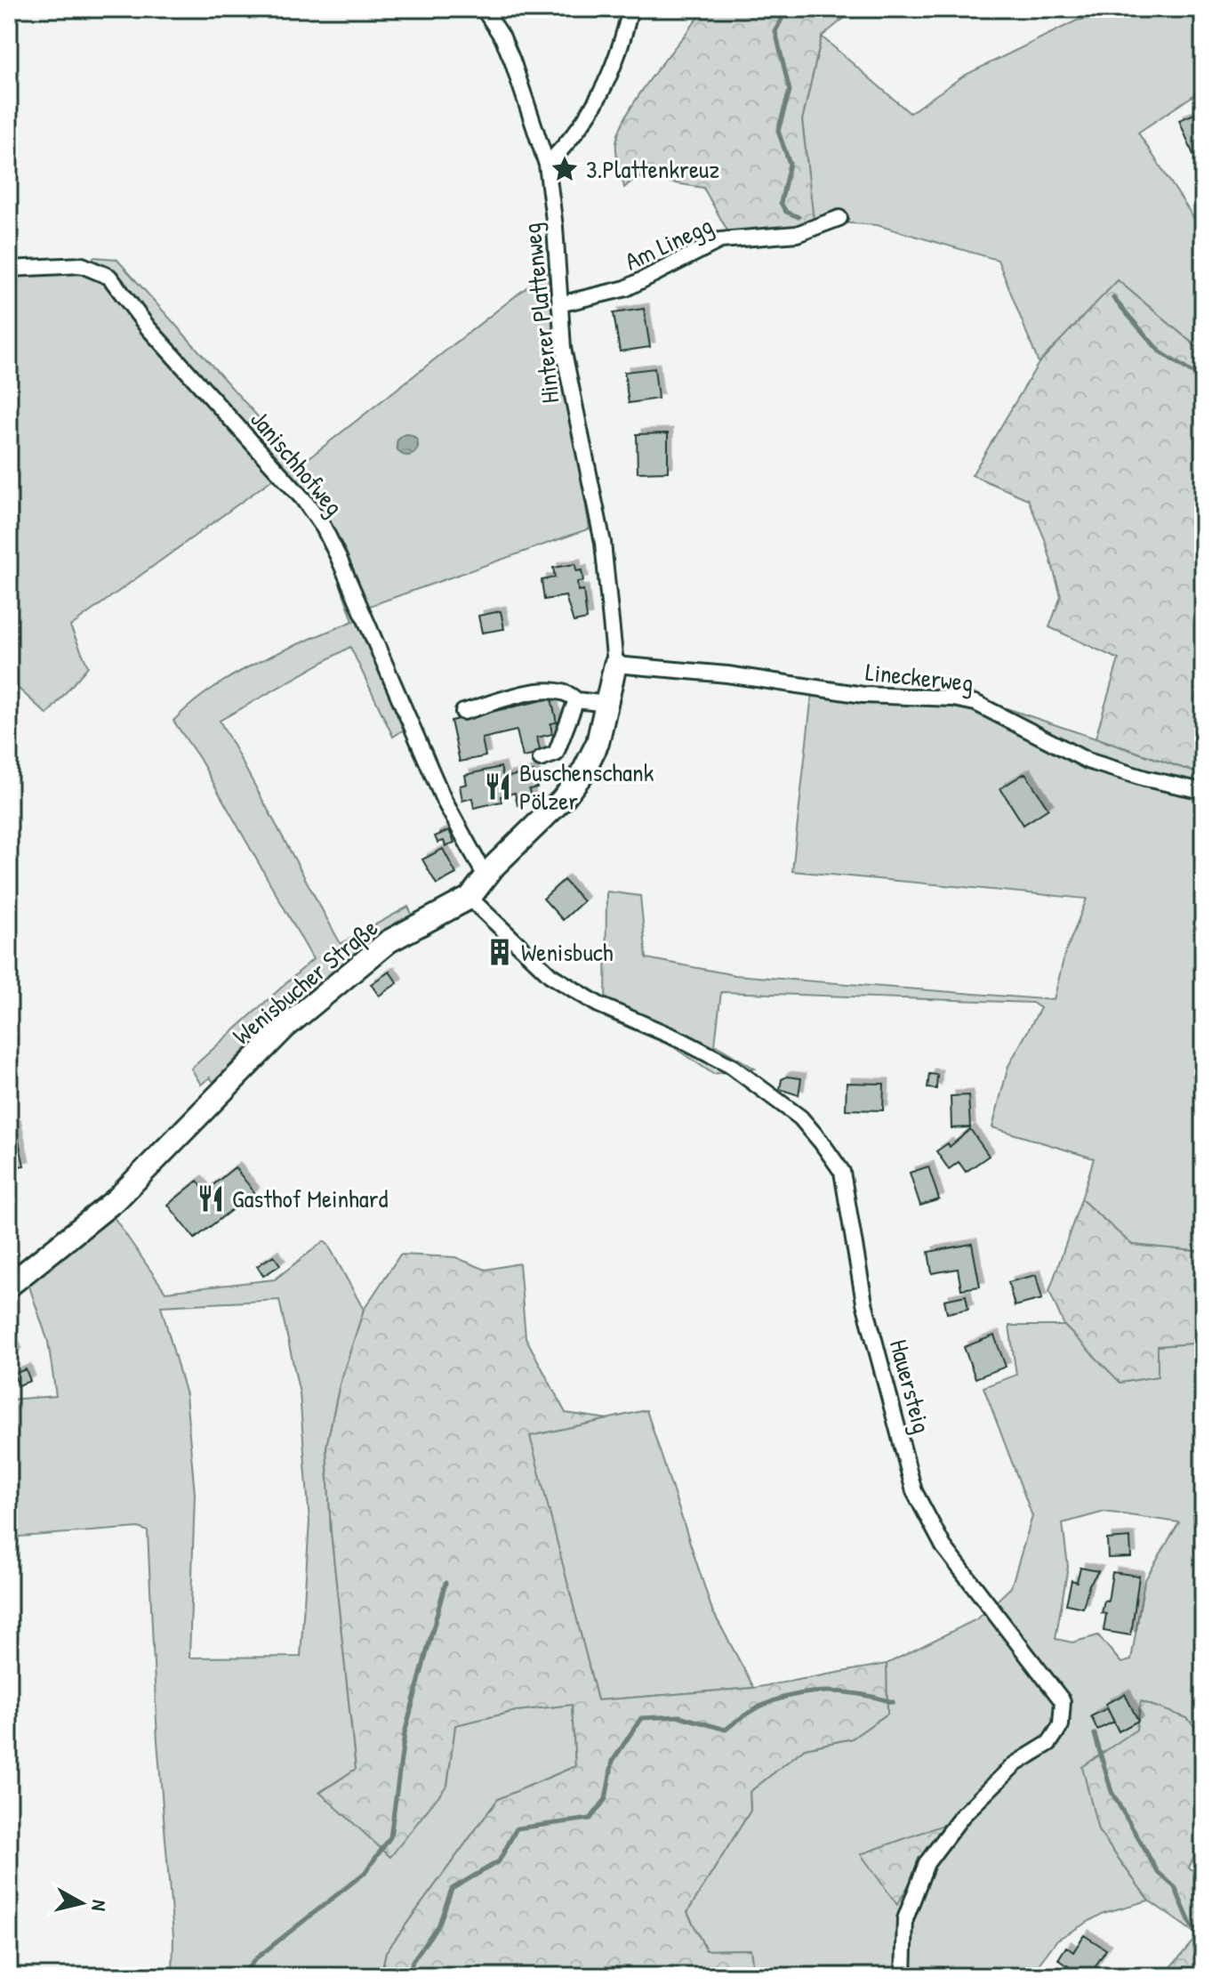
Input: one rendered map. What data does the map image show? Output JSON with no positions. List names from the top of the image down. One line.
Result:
{"streets":{"street":["Am Linegg","Hinterer Plattenweg","Janischhofweg","Lineckerweg","Wenisbucher Straße","Hauersteig"]},"crossings":[["Am Linegg","Hinterer Plattenweg"],["Hinterer Plattenweg","Lineckerweg"],["Hinterer Plattenweg","Wenisbucher Straße"],["Janischhofweg","Wenisbucher Straße"],["Lineckerweg","Wenisbucher Straße"],["Wenisbucher Straße","Hauersteig"]],"places":{"place":["3.Plattenkreuz"],"restaurant":["Buschenschank Pölzer","Gasthof Meinhard"],"building":["Wenisbuch"]},"north":"right"}
